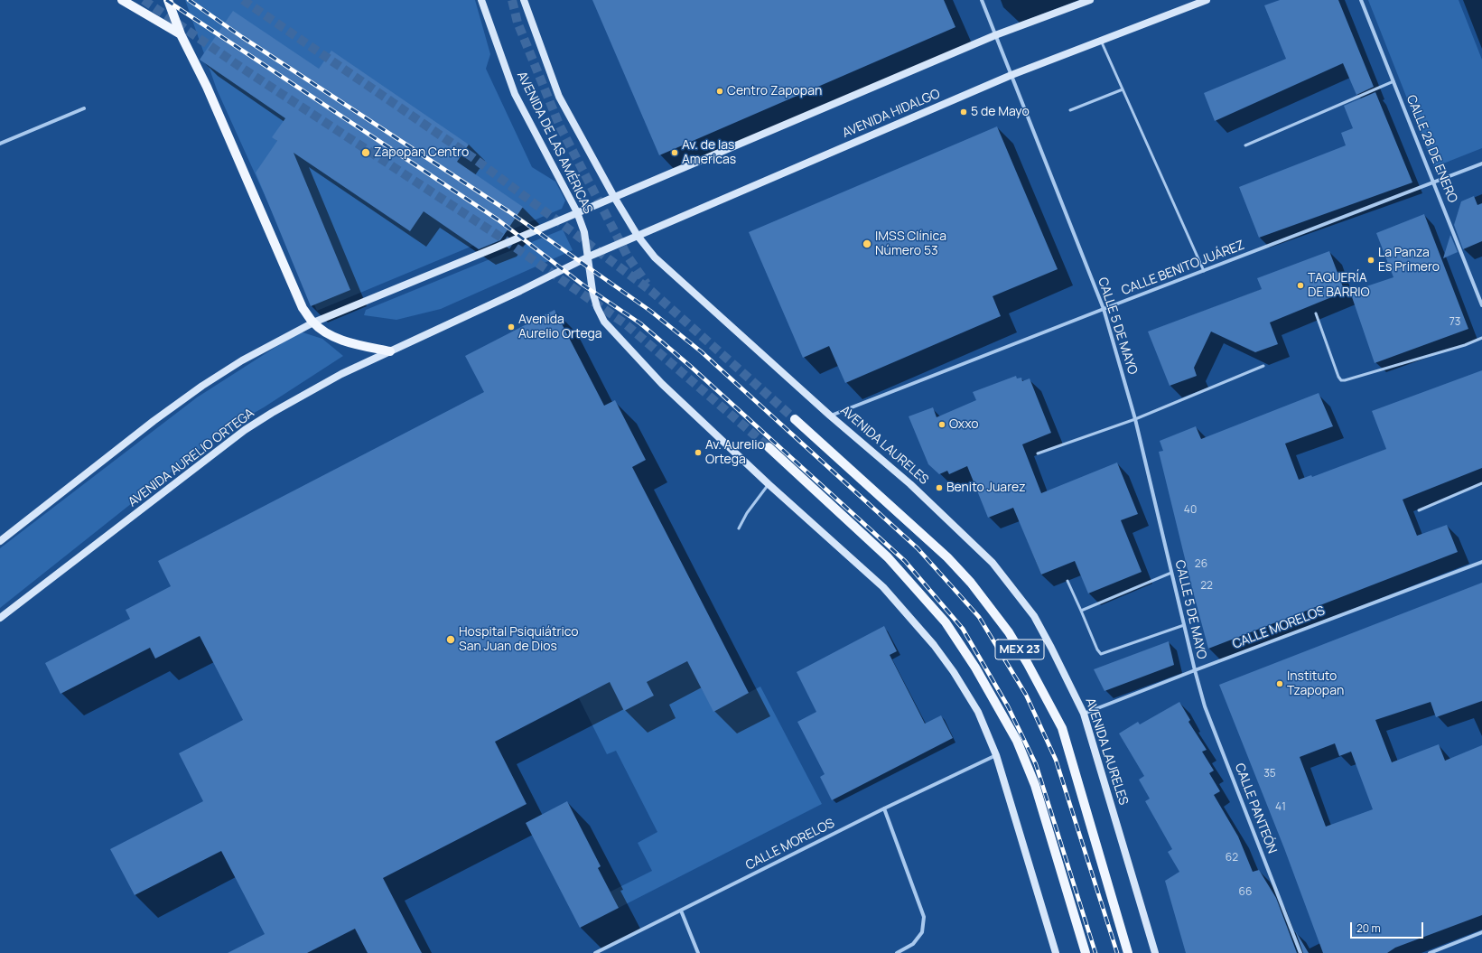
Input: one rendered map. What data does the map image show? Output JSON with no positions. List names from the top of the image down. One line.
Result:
{"streets":{"main road":["AVENIDA HIDALGO","AVENIDA DE LAS AMÉRICAS","AVENIDA LAURELES","AVENIDA AURELIO ORTEGA","MEX 23"],"street":["CALLE 28 DE ENERO","CALLE BENITO JUÁREZ","CALLE 5 DE MAYO","CALLE MORELOS","CALLE PANTEÓN"]},"crossings":[["AVENIDA HIDALGO","AVENIDA DE LAS AMÉRICAS"],["AVENIDA HIDALGO","CALLE 5 DE MAYO"],["AVENIDA HIDALGO","AVENIDA LAURELES"],["AVENIDA HIDALGO","AVENIDA AURELIO ORTEGA"],["AVENIDA DE LAS AMÉRICAS","AVENIDA LAURELES"],["AVENIDA DE LAS AMÉRICAS","AVENIDA AURELIO ORTEGA"],["CALLE 28 DE ENERO","CALLE BENITO JUÁREZ"],["CALLE BENITO JUÁREZ","CALLE 5 DE MAYO"],["CALLE BENITO JUÁREZ","AVENIDA LAURELES"],["CALLE 5 DE MAYO","CALLE MORELOS"],["CALLE 5 DE MAYO","CALLE PANTEÓN"],["AVENIDA LAURELES","CALLE MORELOS"],["CALLE MORELOS","CALLE PANTEÓN"]],"places":["Centro Zapopan","5 de Mayo","Zapopan Centro","Av. de las Americas","IMSS Clínica Número 53","La Panza Es Primero","TAQUERÍA DE BARRIO","Avenida Aurelio Ortega","Oxxo","Av. Aurelio Ortega","Benito Juarez","Hospital Psiquiátrico San Juan de Dios","Instituto Tzapopan"],"house_numbers":["73","40","26","22","35","41","62","66"],"scale_bar":"20 m"}
